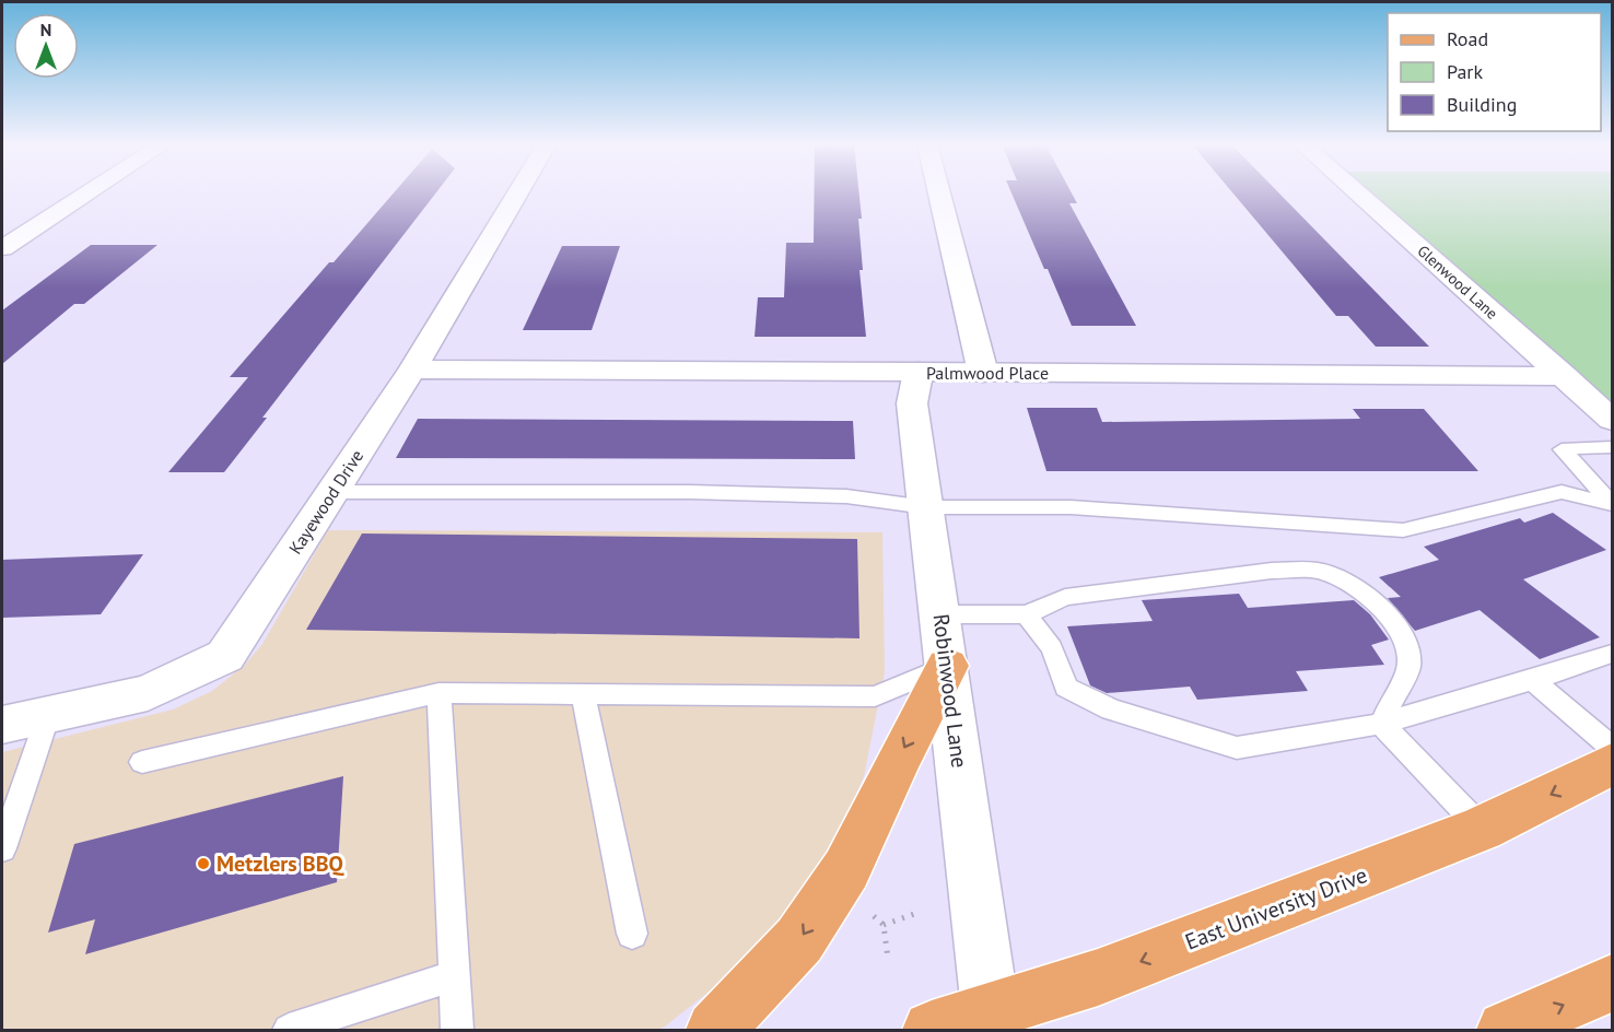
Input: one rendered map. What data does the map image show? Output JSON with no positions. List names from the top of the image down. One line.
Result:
{"streets":{"main road":["East University Drive"],"street":["Glenwood Lane","Palmwood Place","Kayewood Drive","Robinwood Lane"]},"crossings":[["Glenwood Lane","Palmwood Place"],["Palmwood Place","Kayewood Drive"],["Palmwood Place","Robinwood Lane"],["Robinwood Lane","East University Drive"]],"one_way":["East University Drive"],"places":["Metzlers BBQ"],"legend":["Road","Park","Building"],"north":"top"}
